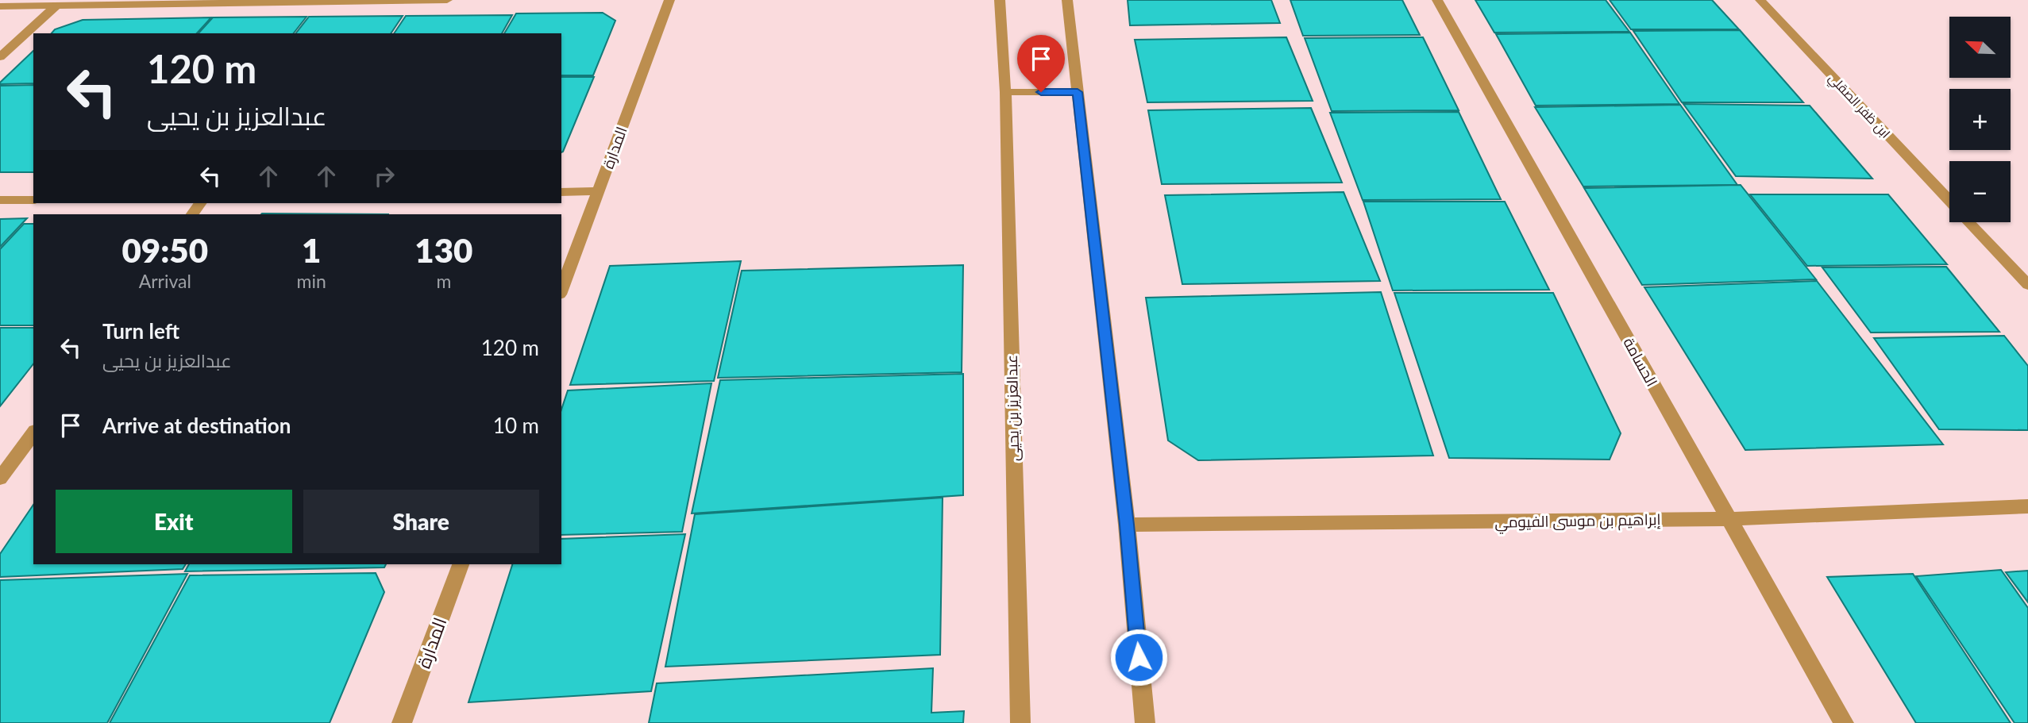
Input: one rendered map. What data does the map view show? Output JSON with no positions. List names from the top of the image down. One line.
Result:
{"streets":{"street":["ابن ظفر الصقلي","المدارة","الحسامة","عبدالعزيز بن يحيى","إبراهيم بن موسى الفيومي"]},"crossings":[["الحسامة","إبراهيم بن موسى الفيومي"]],"north":"top left","page":{"map_buttons":["+","−"],"turn":["120 m","عبدالعزيز بن يحيى"],"eta":["09:50","Arrival","1","min","130","m"],"list":[{"name":"Turn left","note":"عبدالعزيز بن يحيى","value":"120 m"},{"name":"Arrive at destination","value":"10 m"}],"buttons":["Exit","Share"]}}
